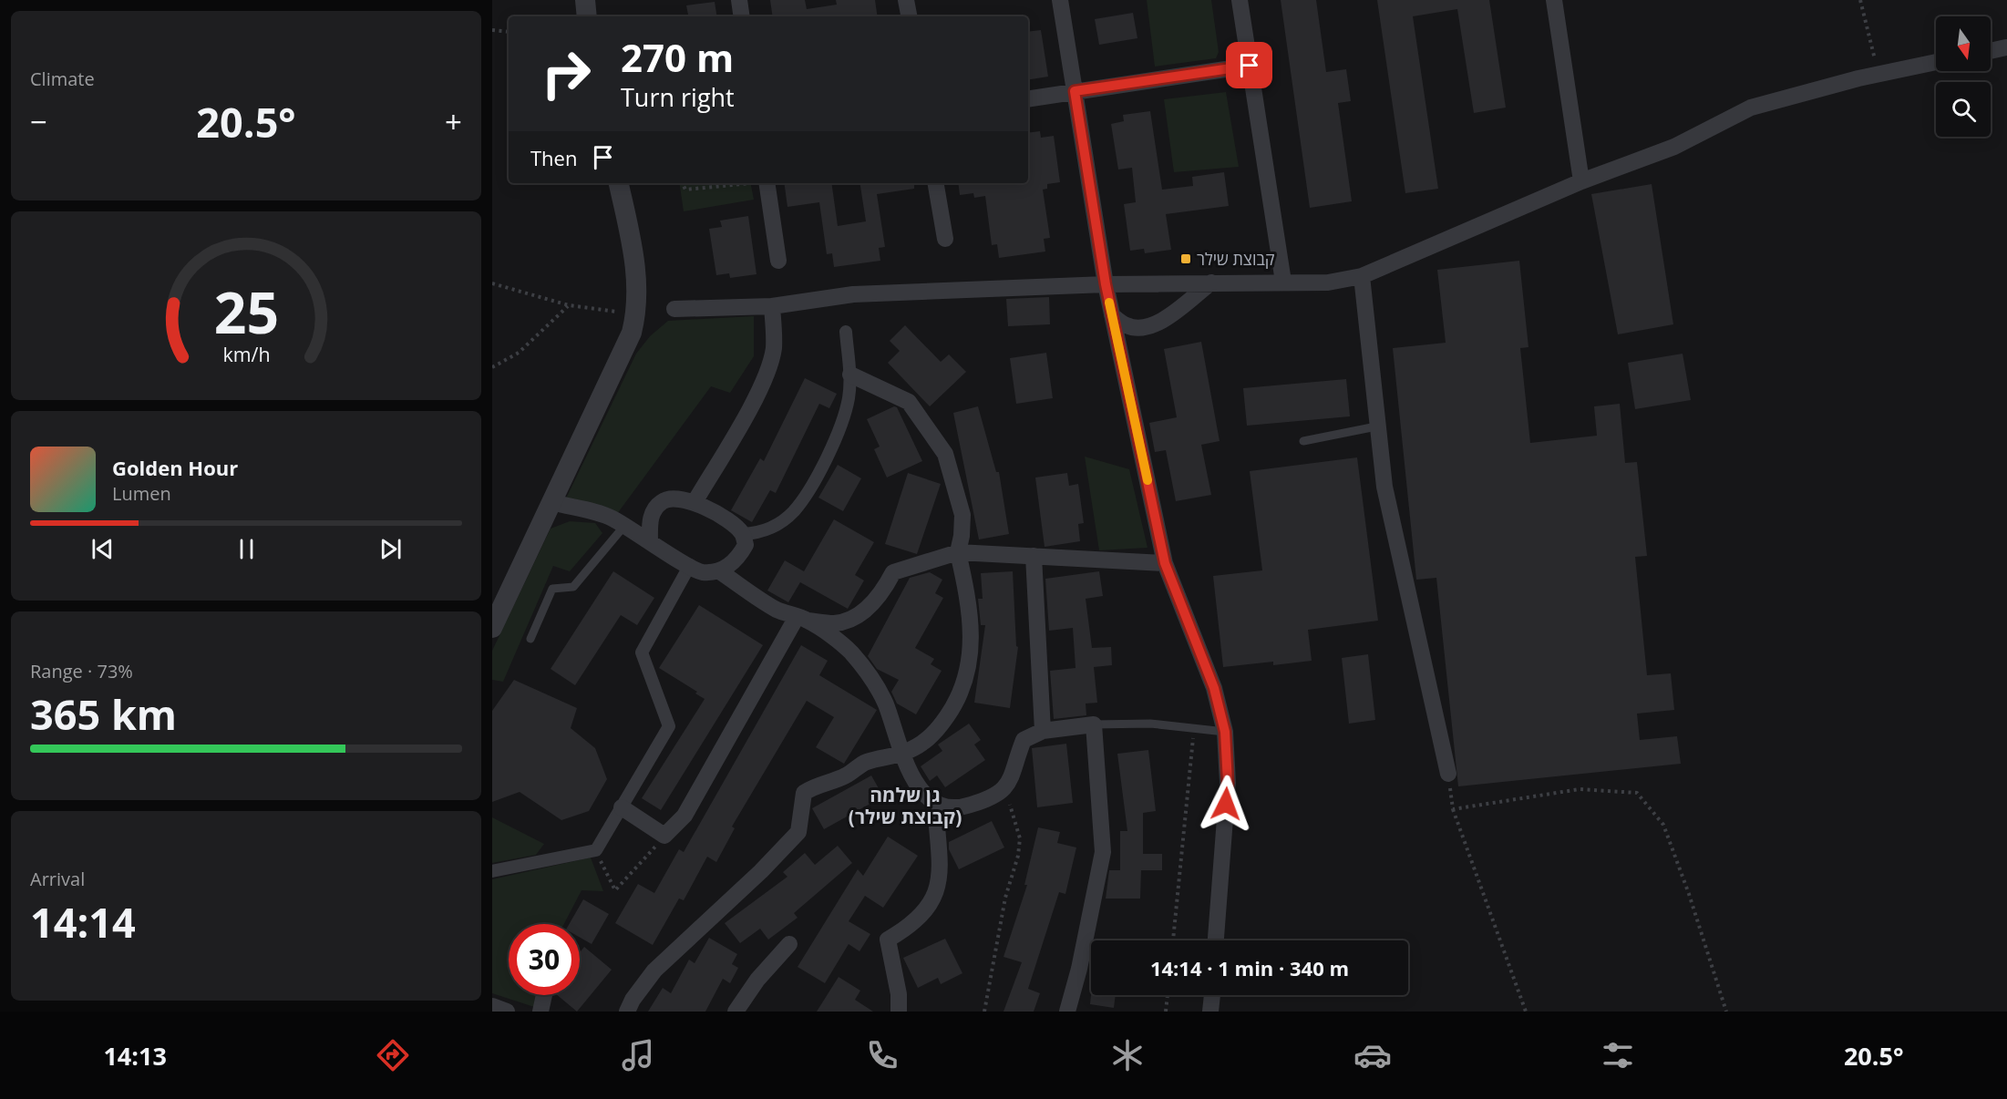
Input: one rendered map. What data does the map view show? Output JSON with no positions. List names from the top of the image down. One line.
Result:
{"districts":["גן שלמה (קבוצת שילר)"],"places":{"transit":["קבוצת שילר"]},"north":"bottom","page":{"tile":["Climate",["Range · 73%","365 km"],["Arrival","14:14"]],"turn":["270 m","Turn right"],"heat":["−","20.5°","+"],"then":"Then","song":["Golden Hour","Lumen"],"limit":"30","trip":"14:14 · 1 min · 340 m","tabs":["14:13","20.5°"],"gauge":["25","km/h"]}}
